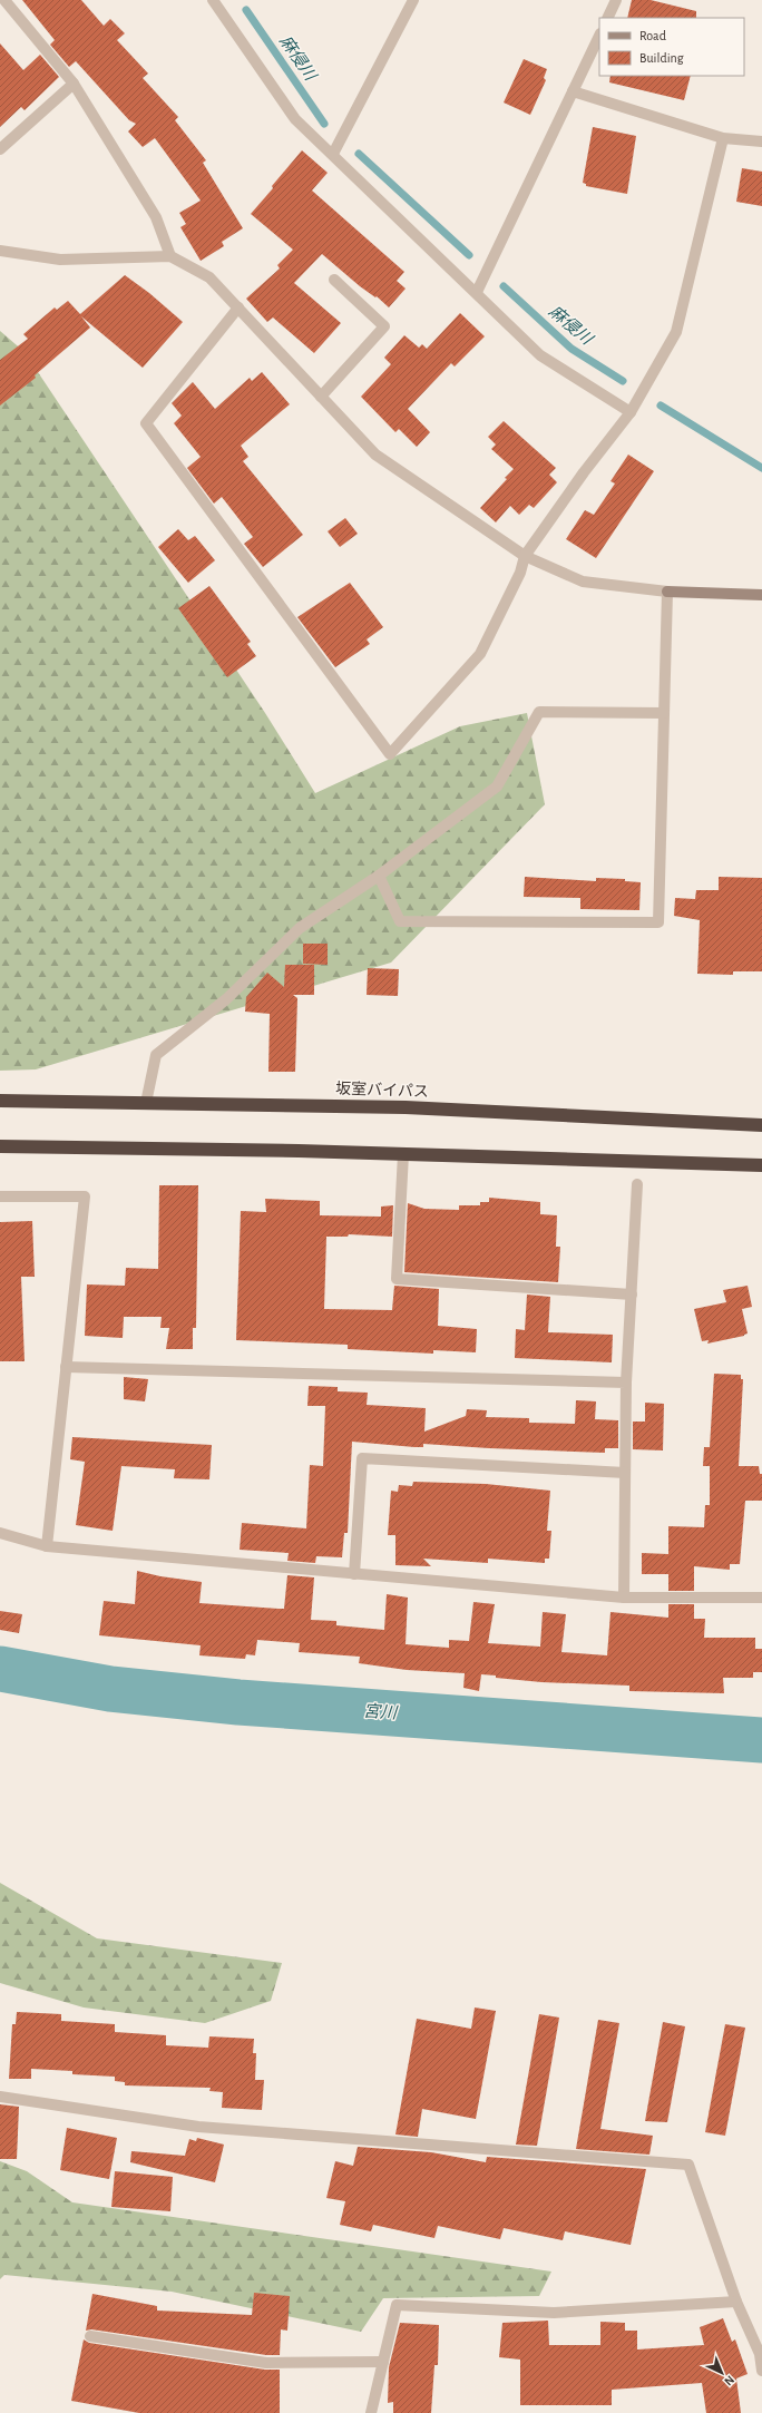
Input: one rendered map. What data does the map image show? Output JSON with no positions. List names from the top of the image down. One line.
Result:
{"streets":{"highway":["坂室バイパス"]},"water":["麻侵川","宮川"],"legend":["Road","Building"],"north":"bottom right"}
